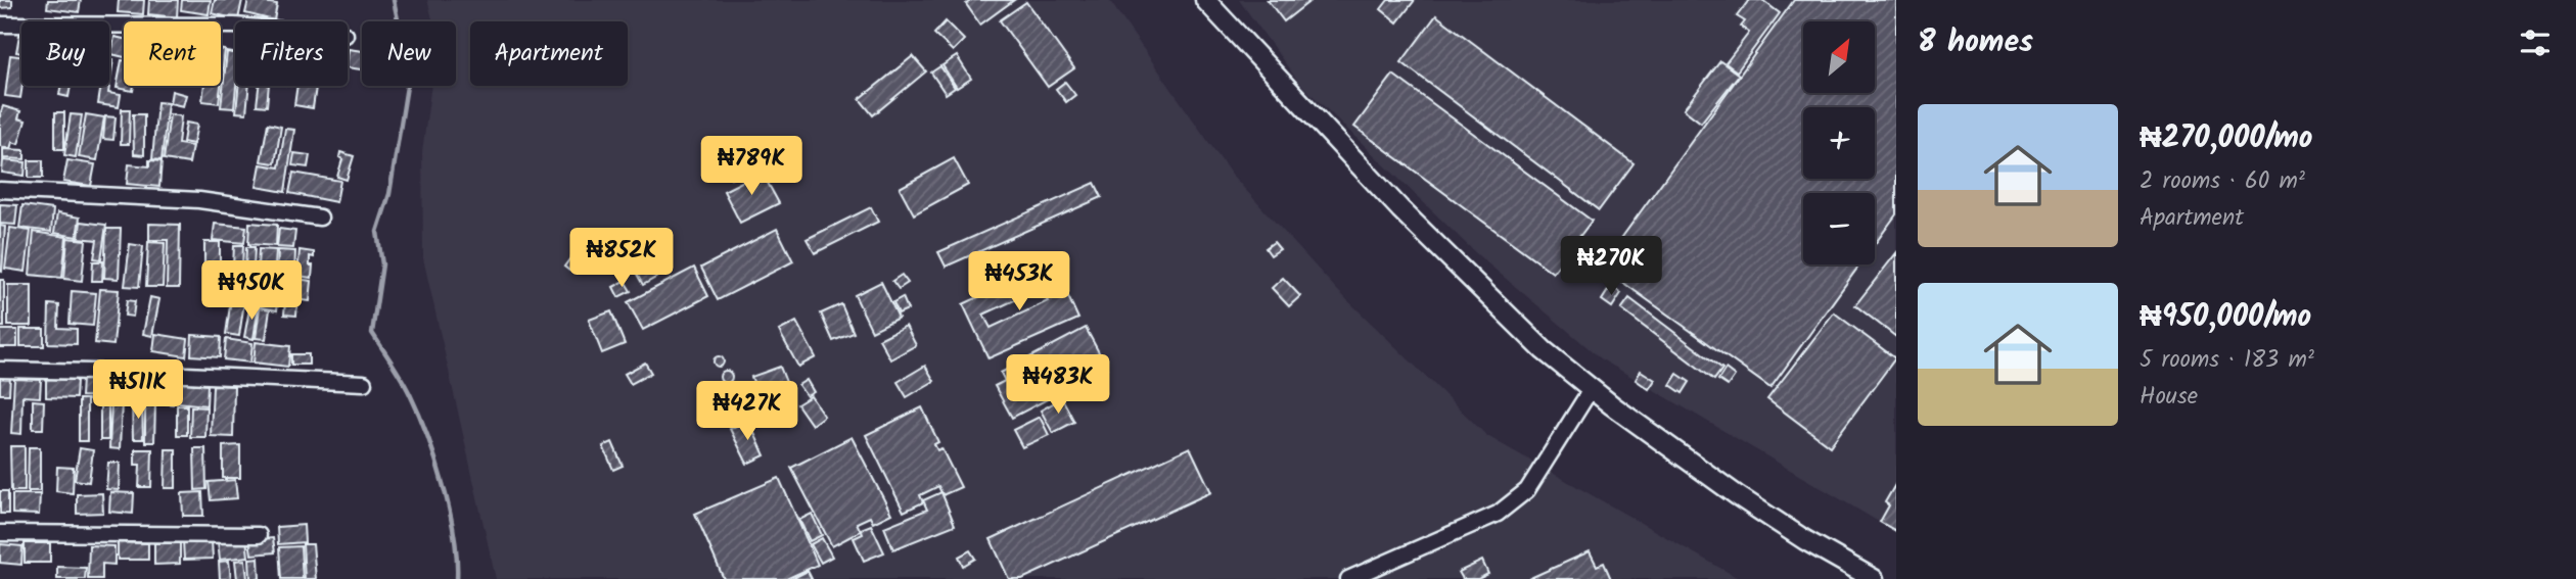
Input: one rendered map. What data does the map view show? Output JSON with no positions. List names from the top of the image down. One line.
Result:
{"north":"top right","page":{"heading":"8 homes","map_buttons":["+","−"],"chip":["Buy","Rent","Filters","New","Apartment"],"list":[{"name":"₦270,000/mo","note":"2 rooms · 60 m² · Apartment"},{"name":"₦950,000/mo","note":"5 rooms · 183 m² · House"}],"price":["₦789K","₦852K","₦270K","₦453K","₦950K","₦483K","₦511K","₦427K"]}}
